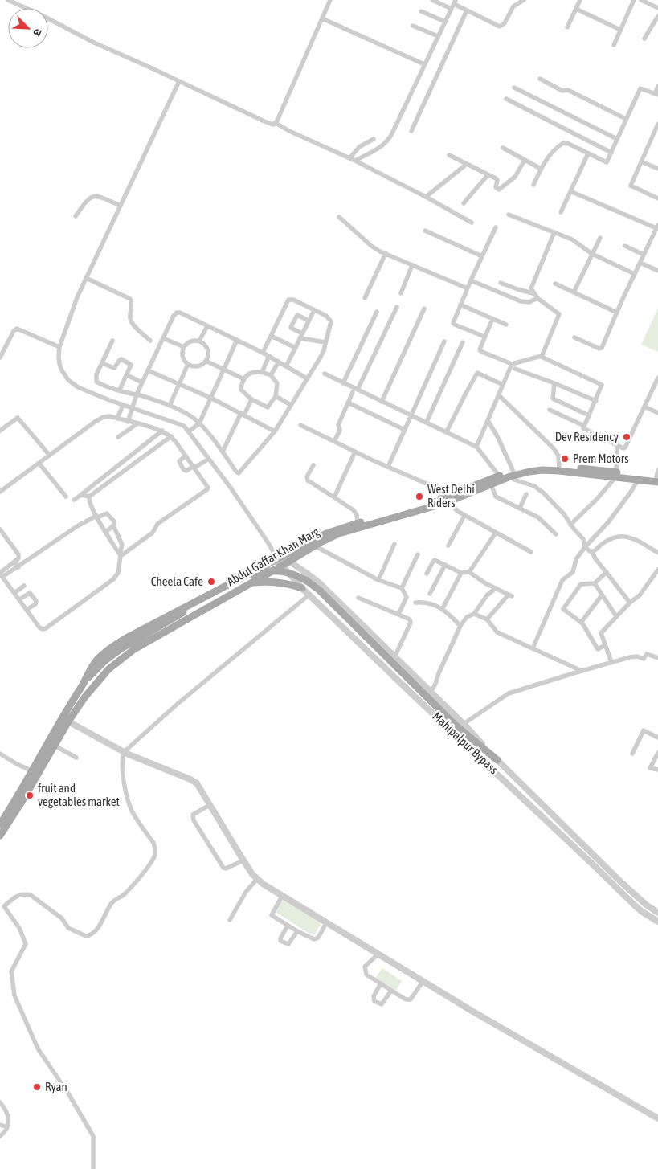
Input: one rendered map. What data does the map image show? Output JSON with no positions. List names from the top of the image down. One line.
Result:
{"streets":{"main road":["Abdul Gaffar Khan Marg"],"street":["Mahipalpur Bypass"]},"crossings":[["Abdul Gaffar Khan Marg","Mahipalpur Bypass"]],"places":["Dev Residency","Prem Motors","West Delhi Riders","Cheela Cafe","fruit and vegetables market","Ryan"],"north":"bottom right"}
